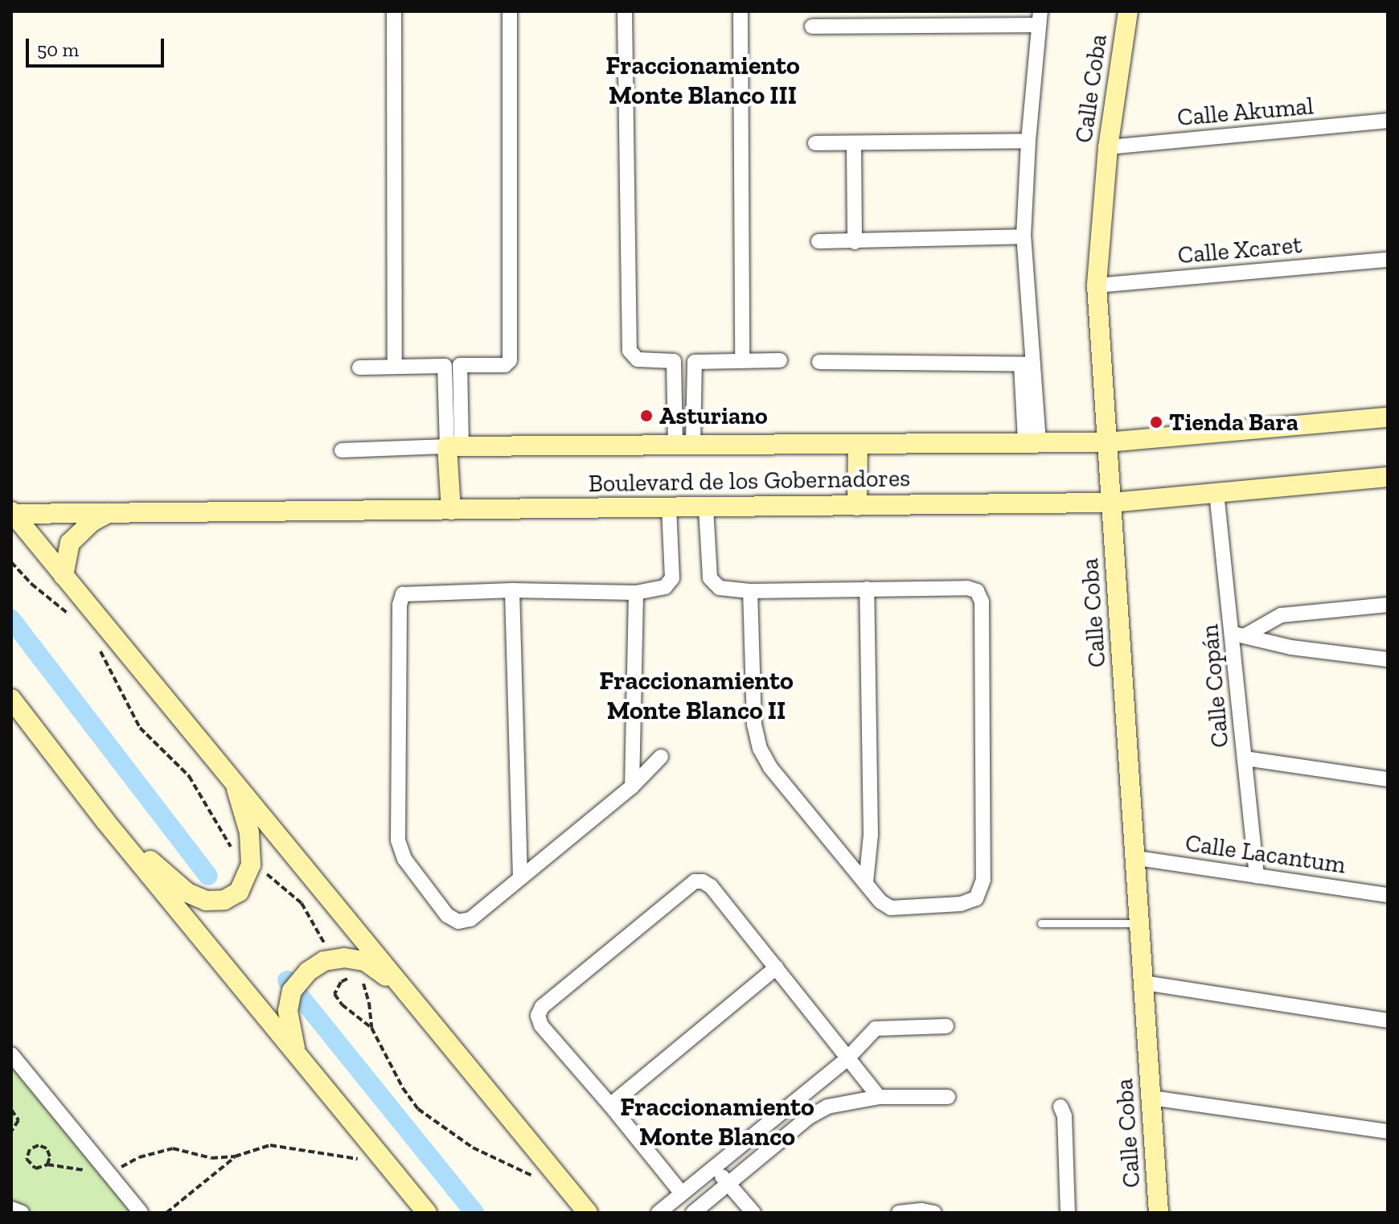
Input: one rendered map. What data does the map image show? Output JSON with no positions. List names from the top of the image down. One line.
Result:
{"streets":{"main road":["Calle Coba","Boulevard de los Gobernadores"],"street":["Calle Akumal","Calle Xcaret","Calle Copán","Calle Lacantum"]},"crossings":[["Calle Coba","Calle Akumal"],["Calle Coba","Calle Xcaret"],["Calle Coba","Boulevard de los Gobernadores"],["Calle Coba","Calle Lacantum"],["Boulevard de los Gobernadores","Calle Copán"],["Calle Copán","Calle Lacantum"]],"districts":["Fraccionamiento Monte Blanco III","Fraccionamiento Monte Blanco II","Fraccionamiento Monte Blanco"],"places":["Asturiano","Tienda Bara"],"scale_bar":"50 m"}
